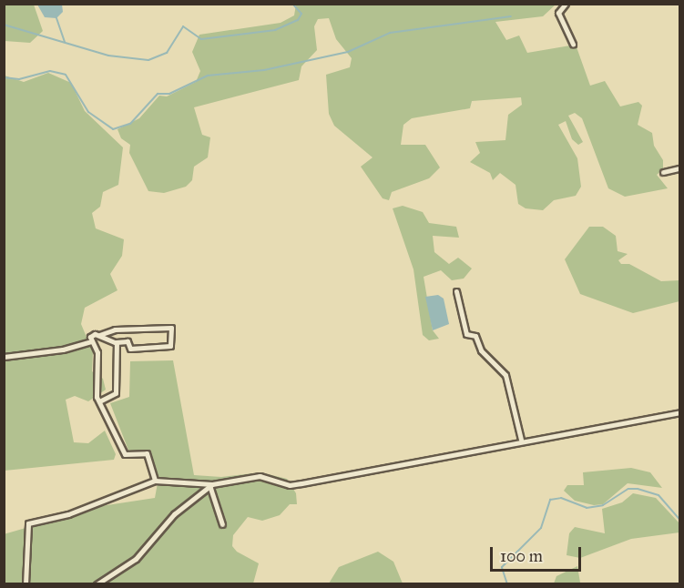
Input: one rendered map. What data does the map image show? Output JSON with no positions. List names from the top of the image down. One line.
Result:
{"scale_bar":"100 m"}
